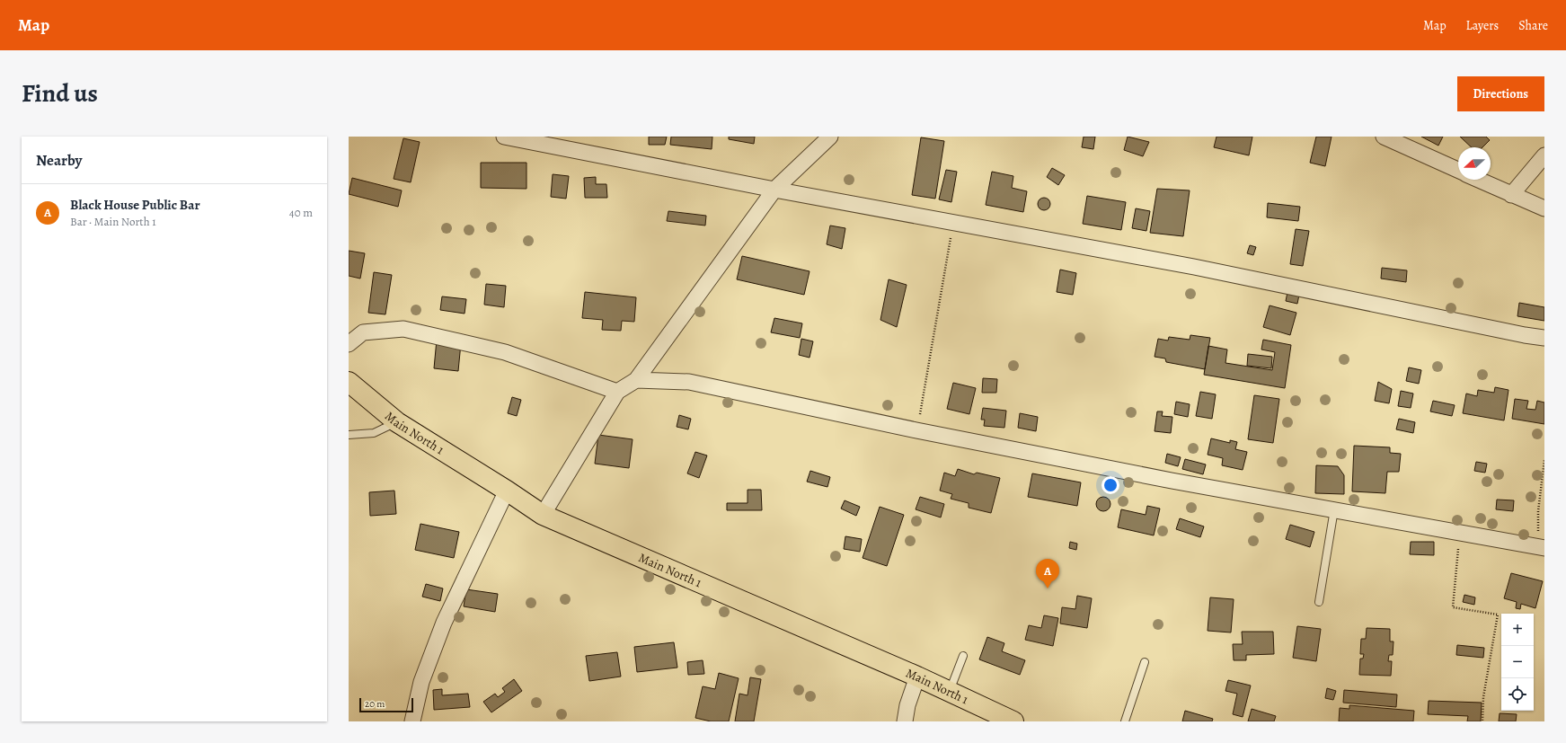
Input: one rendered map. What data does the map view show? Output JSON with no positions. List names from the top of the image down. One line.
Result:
{"streets":{"main road":["Main North 1"]},"scale_bar":"20 m","north":"left","page":{"header":"Map","nav":["Map","Layers","Share"],"title":"Find us","buttons":"Directions","heading":"Nearby","list":[{"mark":"A","name":"Black House Public Bar","note":"Bar · Main North 1","value":"40 m"}],"pins":"A","map_buttons":["+","−"],"scale":"20 m"}}
